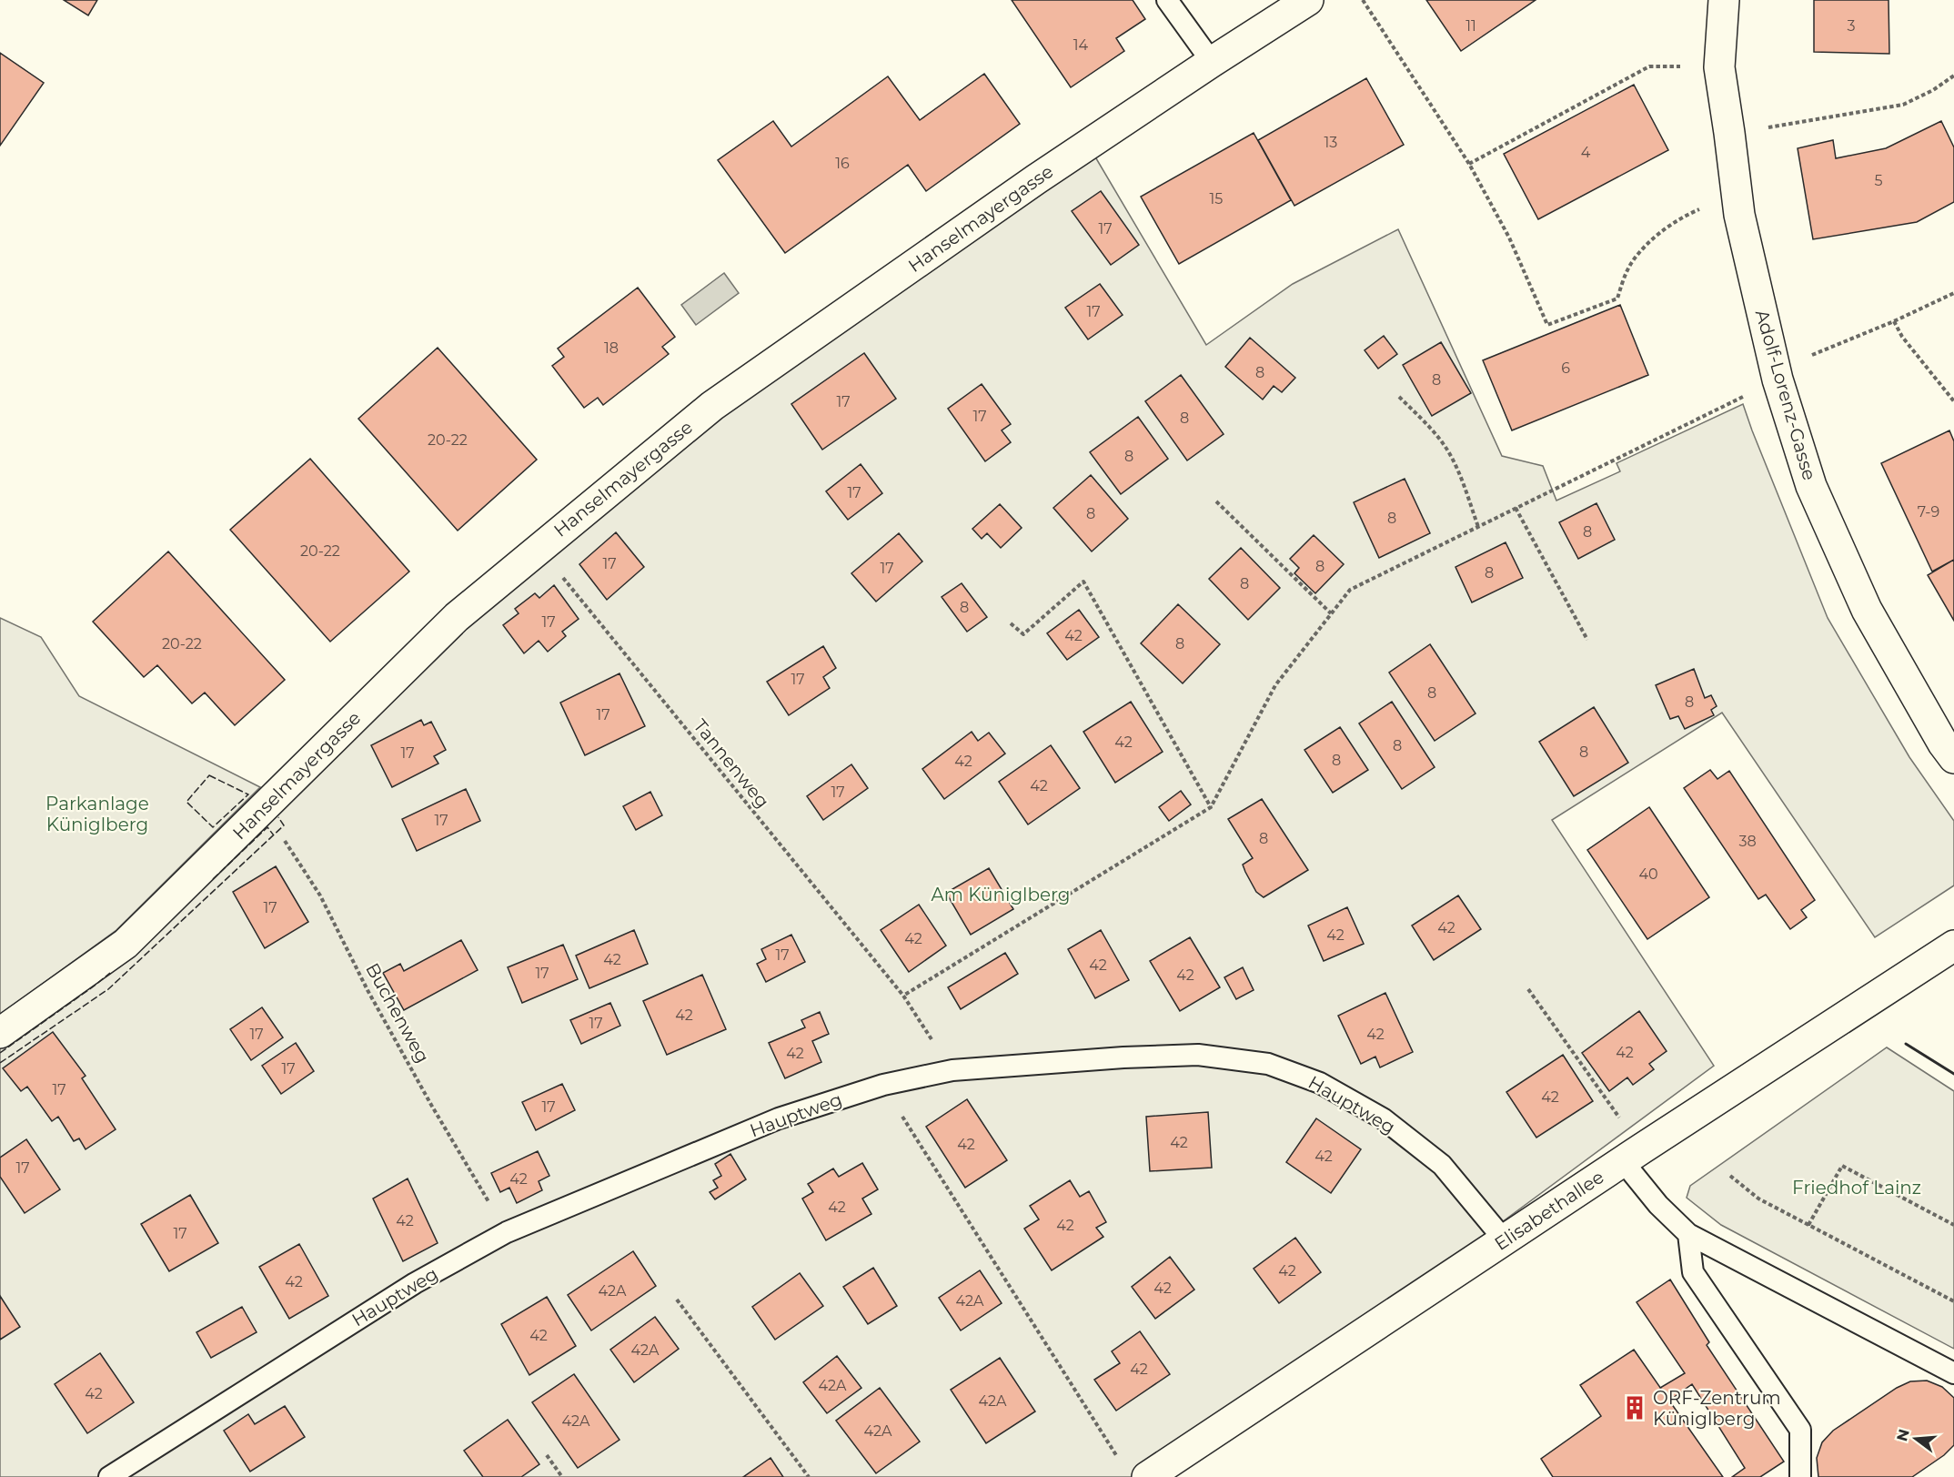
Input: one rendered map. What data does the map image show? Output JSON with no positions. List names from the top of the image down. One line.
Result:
{"streets":{"street":["Hanselmayergasse","Adolf-Lorenz-Gasse","Elisabethallee"],"lane":["Hauptweg"],"path":["Tannenweg","Buchenweg"]},"crossings":[["Hanselmayergasse","Tannenweg"],["Hanselmayergasse","Buchenweg"],["Tannenweg","Hauptweg"],["Buchenweg","Hauptweg"],["Hauptweg","Elisabethallee"]],"parks":["Parkanlage Küniglberg","Am Küniglberg","Friedhof Lainz"],"places":{"building":["ORF-Zentrum Küniglberg"]},"house_numbers":["11","3","14","13","4","16","5","15","17","17","18","6","8","8","17","17","8","20-22","8","17","7-9","8","8","8","20-22","17","8","17","8","8","8","17","42","20-22","8","17","8","8","17","42","8","8","17","8","42","42","17","17","8","38","40","17","42","42","42","17","42","42","17","42","42","17","17","42","42","42","17","17","42","17","42","42","42","17","42","42","42","42","17","42","42","42","42A","42A","42","42A","42","42A","42","42A","42A","42A"],"north":"left"}
